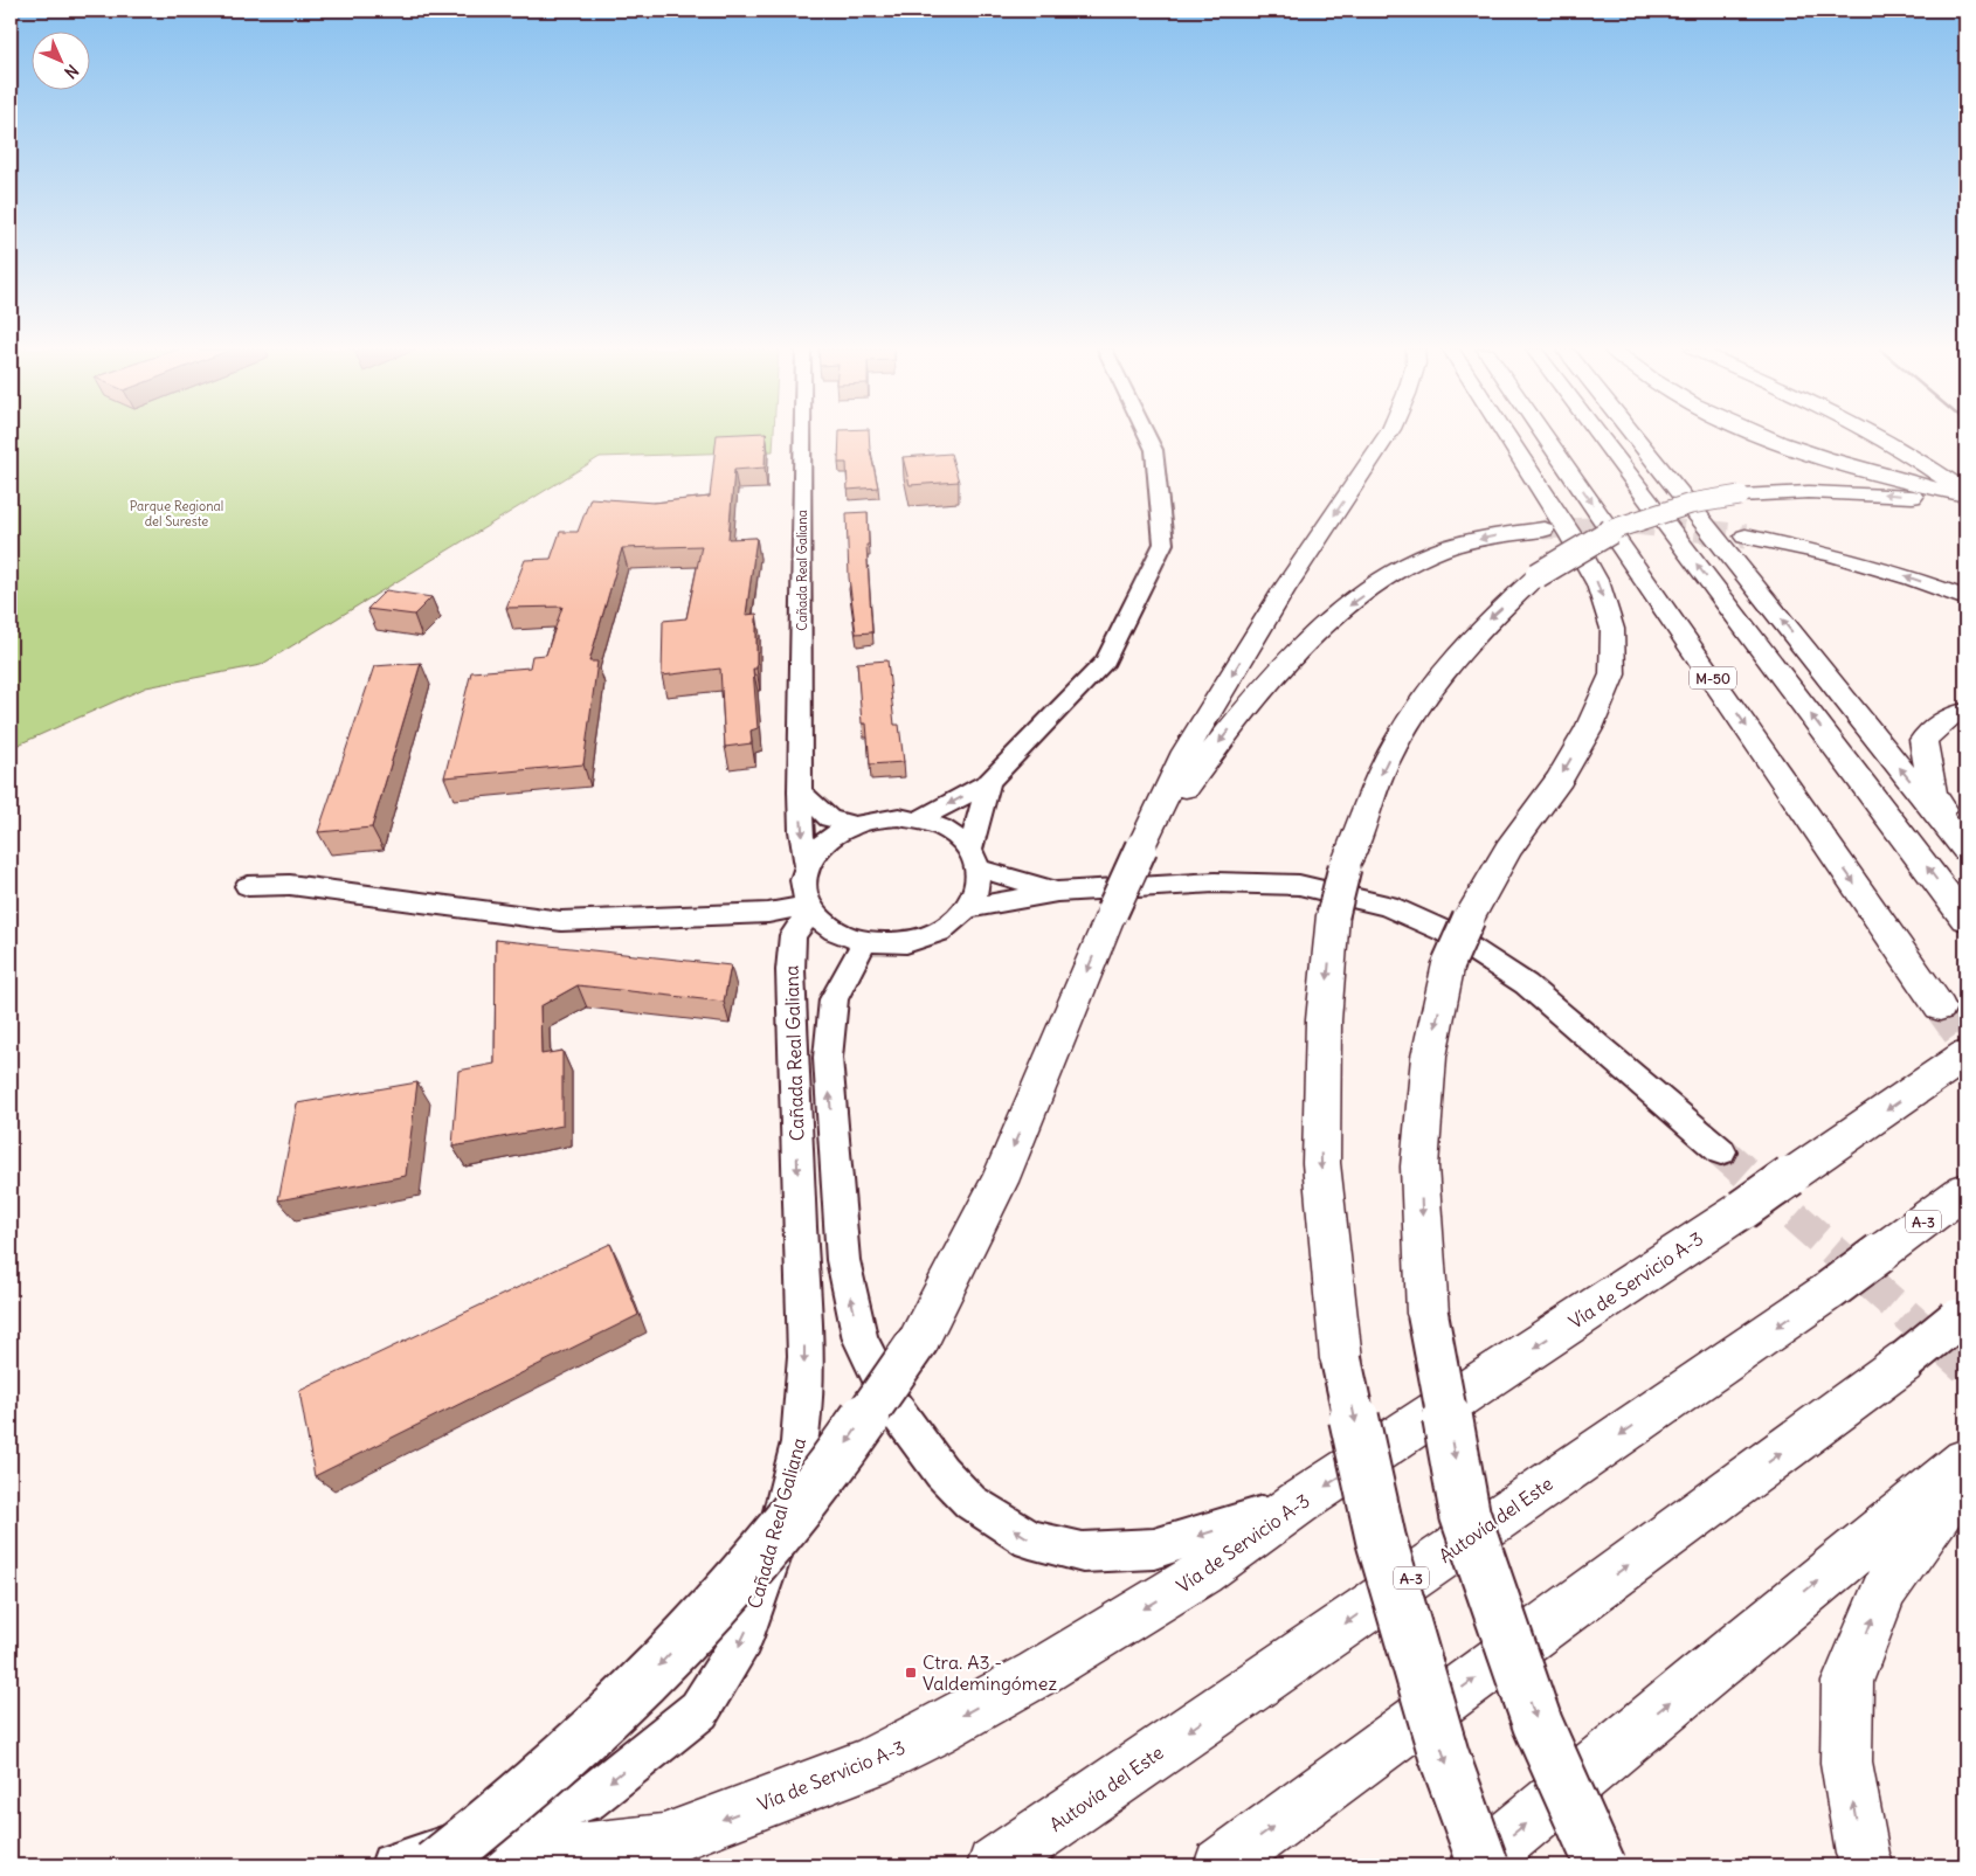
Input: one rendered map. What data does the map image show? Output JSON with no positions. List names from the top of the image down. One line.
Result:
{"streets":{"main road":["M-50","A-3","Vía de Servicio A-3","Autovía del Este"],"street":["Cañada Real Galiana"]},"crossings":[["Cañada Real Galiana","Vía de Servicio A-3"]],"parks":["Parque Regional del Sureste"],"places":{"transit":["Ctra. A3 - Valdemingómez"]},"north":"bottom right"}
